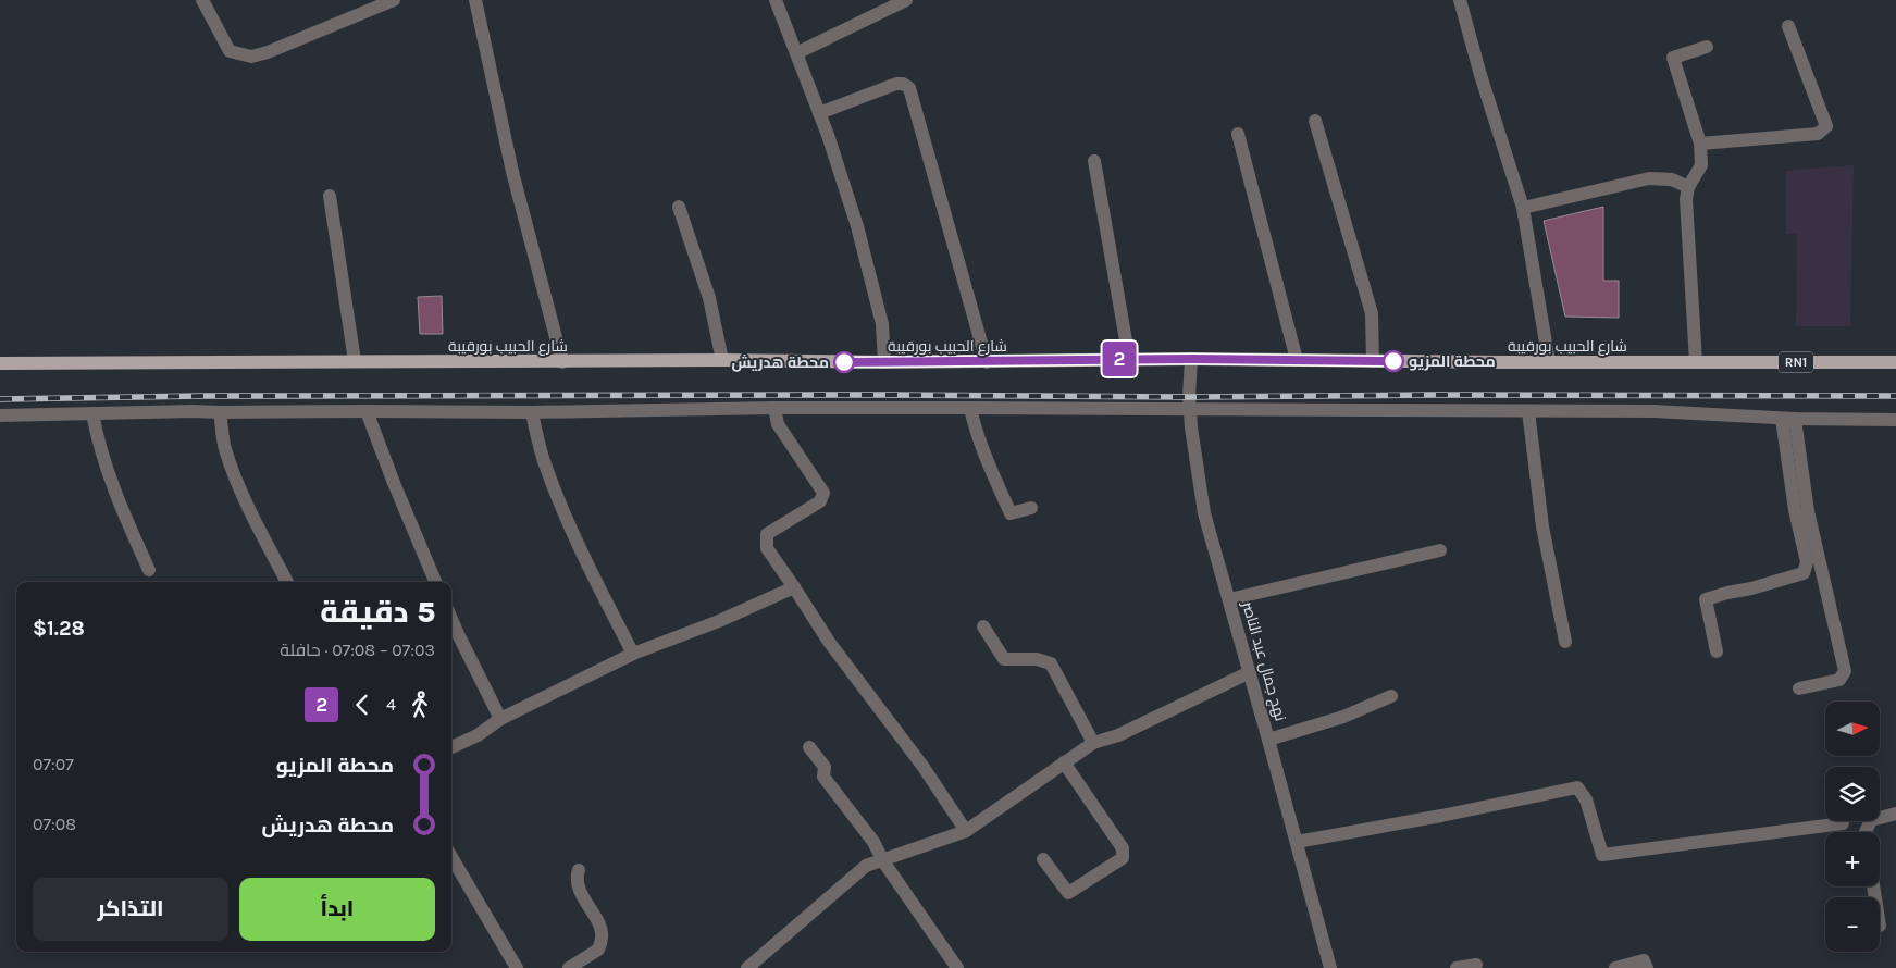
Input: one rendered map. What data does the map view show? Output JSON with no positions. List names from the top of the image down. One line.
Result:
{"streets":{"main road":["شارع الحبيب بورقيبة","RN1"],"street":["نهج جمال عبد الناصر"]},"crossings":[["شارع الحبيب بورقيبة","نهج جمال عبد الناصر"]],"places":["محطة المزيو","محطة هدريش"],"lines":["bus line 2"],"north":"right","page":{"on_map":"2","heading":["5 دقيقة","07:03 – 07:08 · حافلة","$1.28"],"legs":["4","2"],"map_buttons":["+","−"],"list":[{"name":"محطة المزيو","value":"07:07"},{"name":"محطة هدريش","value":"07:08"}],"buttons":["ابدأ","التذاكر"]}}
